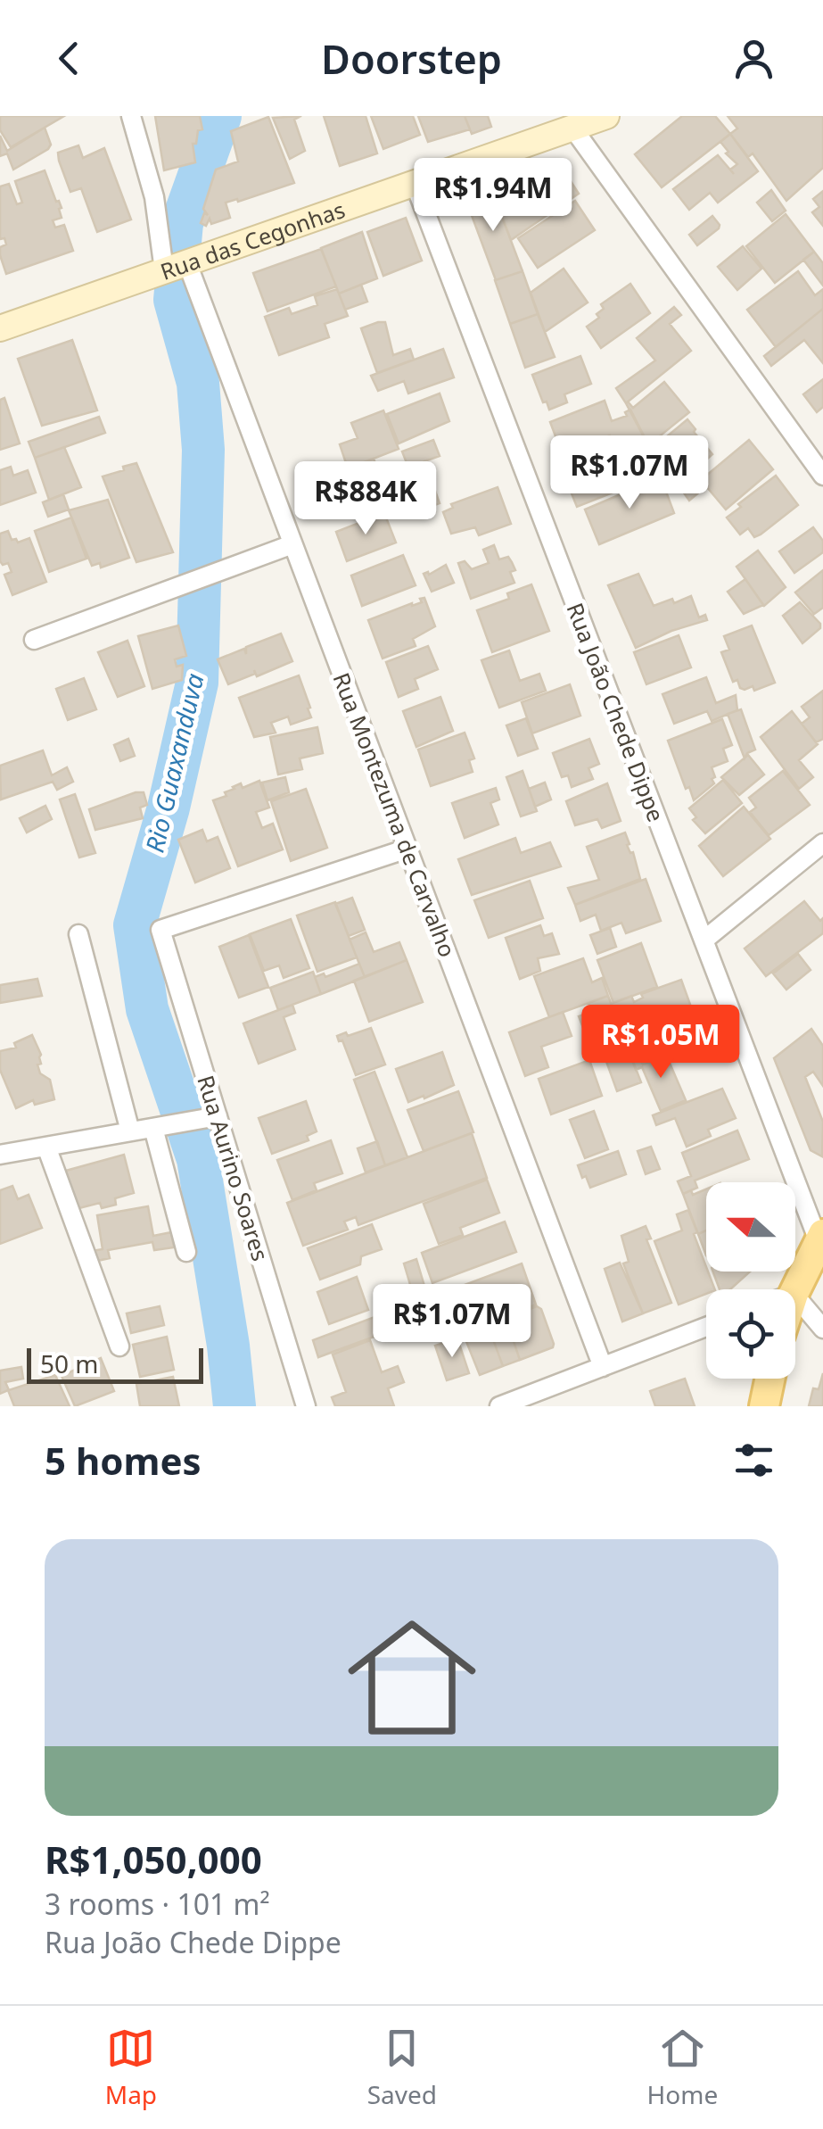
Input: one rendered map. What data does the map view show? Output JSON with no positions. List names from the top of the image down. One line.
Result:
{"streets":{"main road":["Rua das Cegonhas"],"street":["Rua João Chede Dippe","Rua Montezuma de Carvalho","Rua Aurino Soares"]},"crossings":[["Rua das Cegonhas","Rua João Chede Dippe"],["Rua das Cegonhas","Rua Montezuma de Carvalho"],["Rua Montezuma de Carvalho","Rua Aurino Soares"]],"water":["Rio Guaxanduva"],"scale_bar":"50 m","north":"left","page":{"header":"Doorstep","price":["R$1.94M","R$1.07M","R$884K","R$1.05M","R$1.07M"],"scale":"50 m","heading":"5 homes","list":[{"name":"R$1,050,000","note":"3 rooms · 101 m² · Rua João Chede Dippe"}],"tabs":["Map","Saved","Home"]}}
